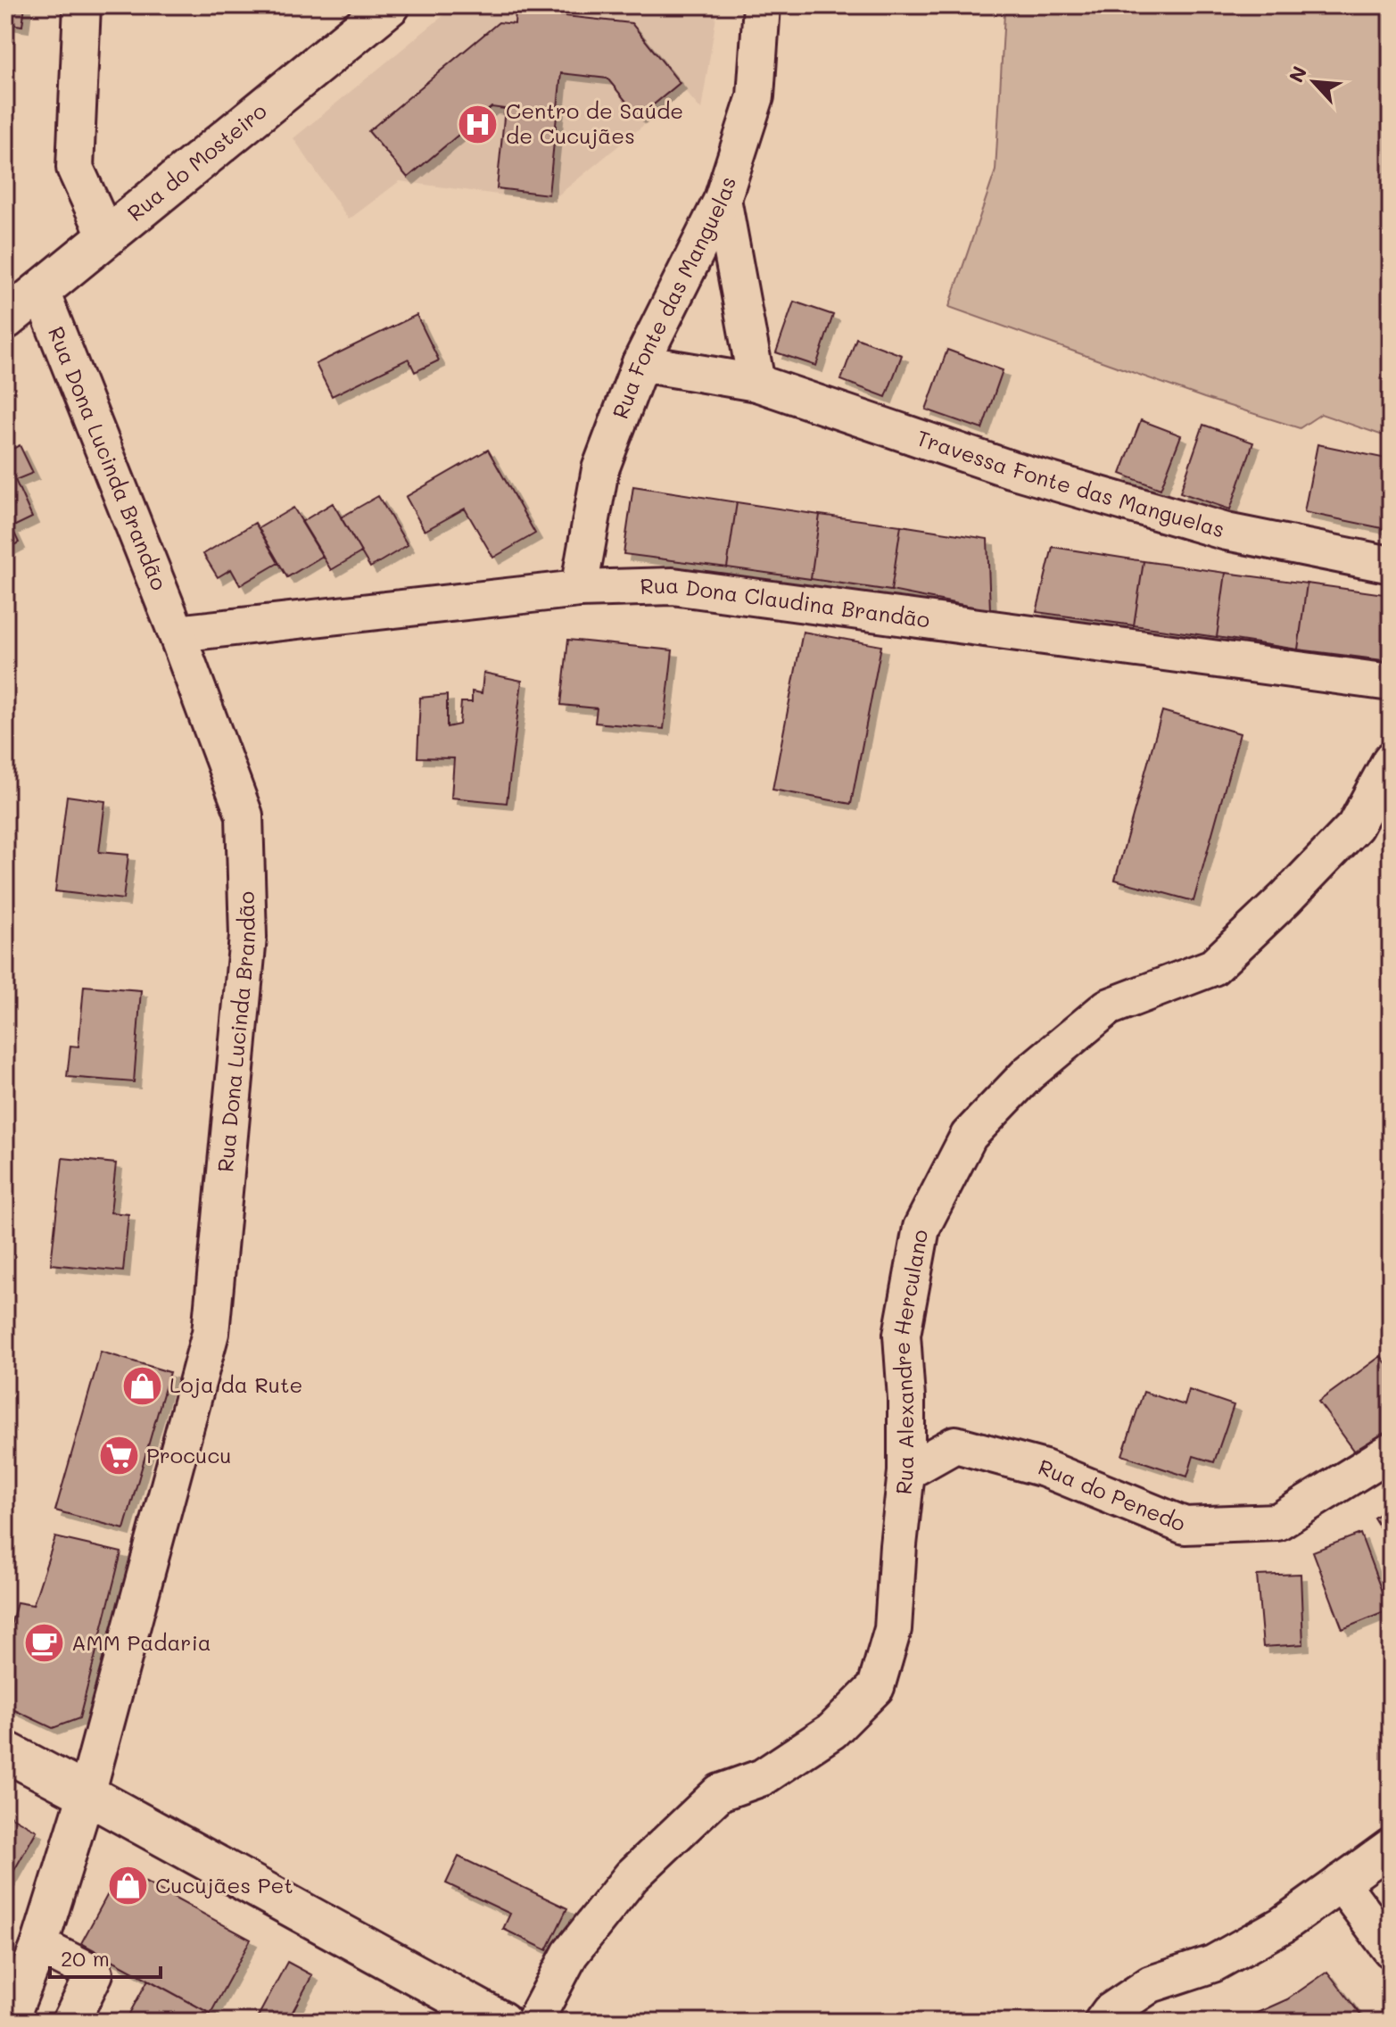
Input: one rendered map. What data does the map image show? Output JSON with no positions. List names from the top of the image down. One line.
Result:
{"streets":{"main road":["Rua do Mosteiro"],"street":["Rua Fonte das Manguelas","Rua Dona Lucinda Brandão","Travessa Fonte das Manguelas","Rua Dona Claudina Brandão","Rua Alexandre Herculano","Rua do Penedo"]},"crossings":[["Rua do Mosteiro","Rua Dona Lucinda Brandão"],["Rua Fonte das Manguelas","Travessa Fonte das Manguelas"],["Rua Fonte das Manguelas","Rua Dona Claudina Brandão"],["Rua Dona Lucinda Brandão","Rua Dona Claudina Brandão"],["Rua Alexandre Herculano","Rua do Penedo"]],"places":{"hospital":["Centro de Saúde de Cucujães"],"shop":["Loja da Rute","Cucujães Pet"],"supermarket":["Procucu"],"cafe":["AMM Padaria"]},"scale_bar":"20 m","north":"top left"}
